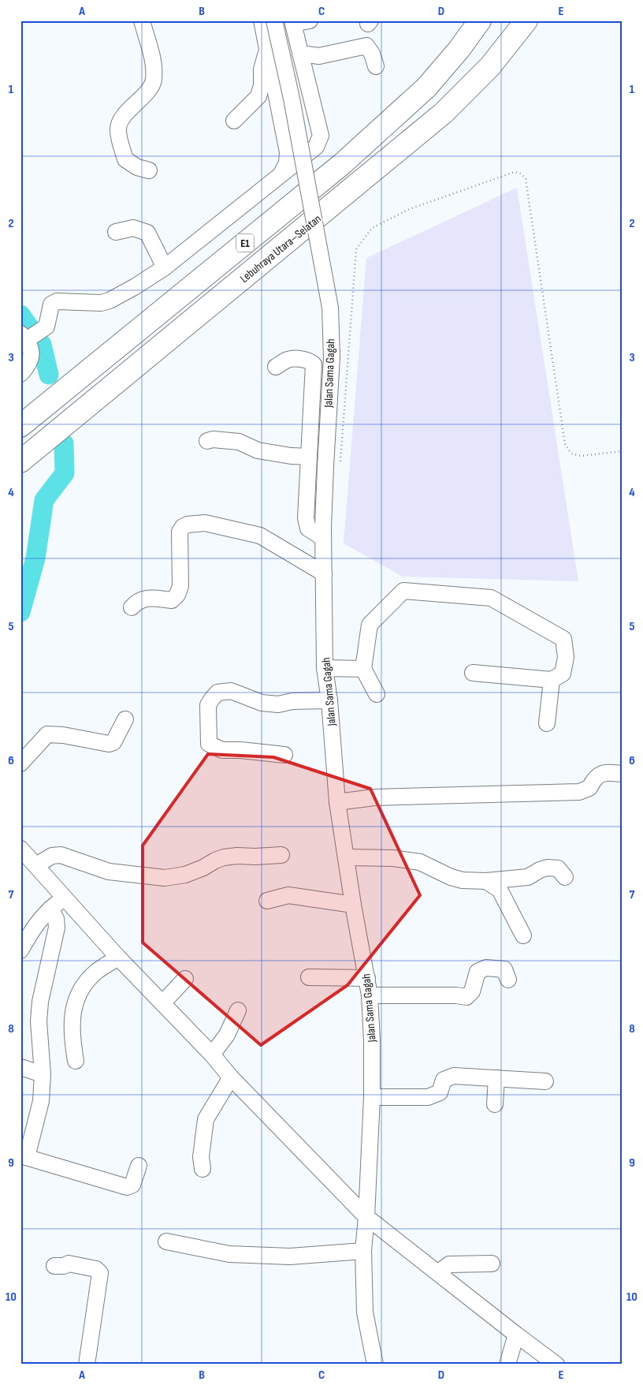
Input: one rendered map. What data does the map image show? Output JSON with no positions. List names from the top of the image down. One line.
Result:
{"streets":{"highway":["E1","Lebuhraya Utara–Selatan"],"street":["Jalan Sama Gagah"]},"grid":{"columns":["A","B","C","D","E"],"rows":["1","2","3","4","5","6","7","8","9","10"]}}
